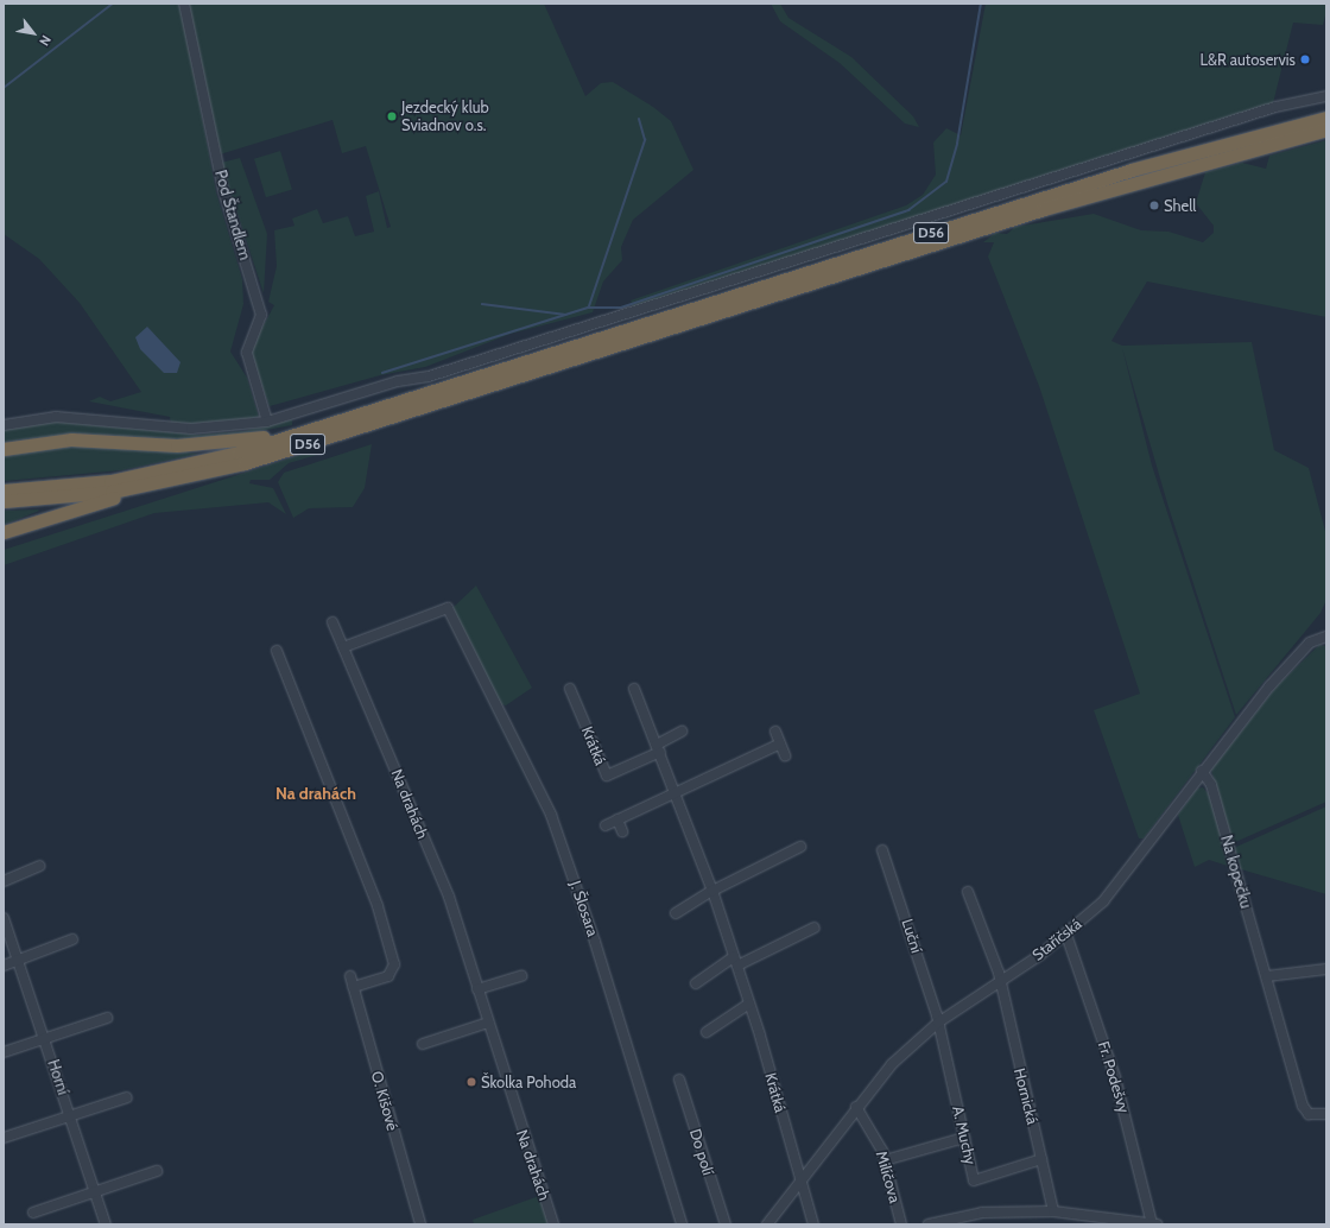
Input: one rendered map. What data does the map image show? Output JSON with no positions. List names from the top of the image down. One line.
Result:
{"streets":{"highway":["D56"],"street":["Pod Štandlem","Krátká","Na drahách","Na kopečku","J. Šlosara","Luční","Staříčská","Horní","Fr. Podešvy","Hornická","O. Kišové","A. Muchy","Do polí","Milíčova"]},"crossings":[["Krátká","Staříčská"],["Na drahách","J. Šlosara"],["Na kopečku","Staříčská"],["Luční","Staříčská"],["Luční","A. Muchy"],["Staříčská","Fr. Podešvy"],["Staříčská","Hornická"],["Staříčská","A. Muchy"],["Staříčská","Milíčova"],["Hornická","A. Muchy"]],"districts":["Na drahách"],"places":["L&R autoservis","Jezdecký klub Sviadnov o.s.","Shell","Školka Pohoda"],"north":"bottom right"}
